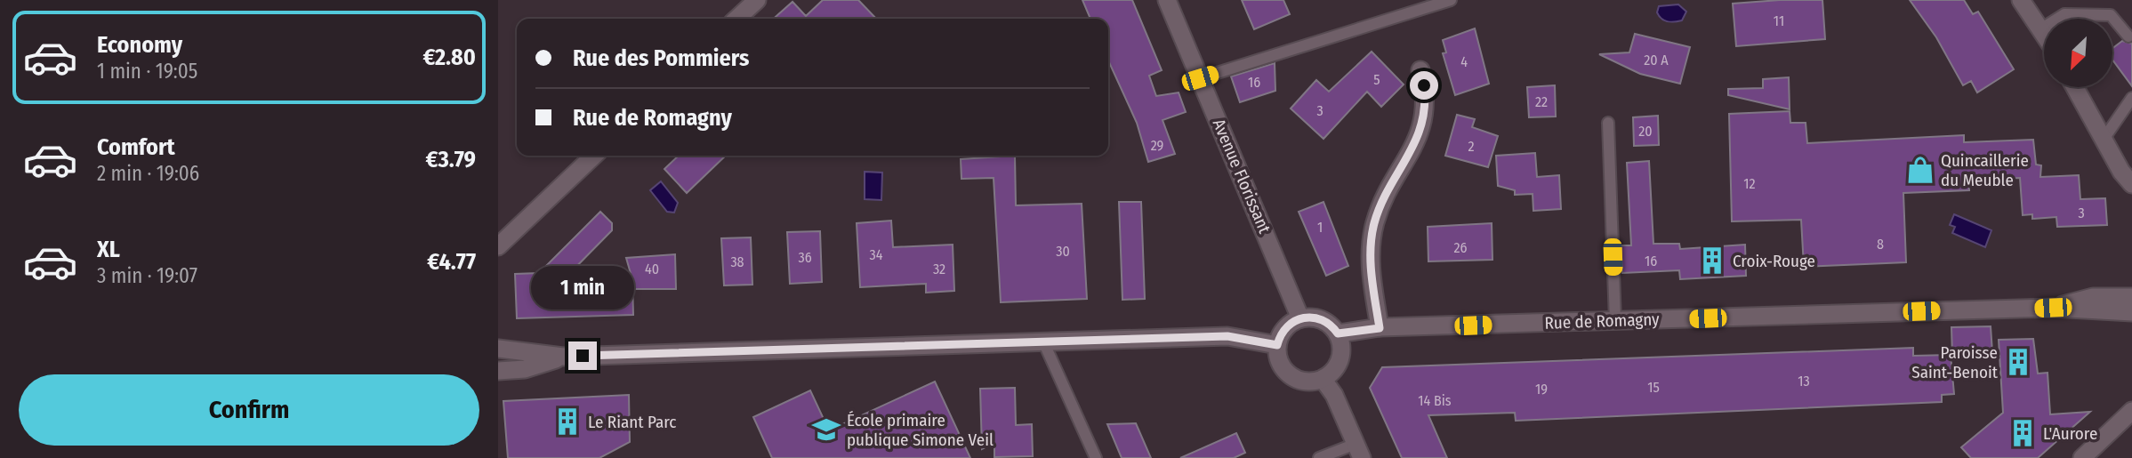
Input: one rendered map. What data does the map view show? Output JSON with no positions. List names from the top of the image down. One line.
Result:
{"streets":{"street":["Avenue Florissant","Rue de Romagny"]},"crossings":[["Avenue Florissant","Rue de Romagny"]],"places":{"shop":["Quincaillerie du Meuble"],"building":["Croix-Rouge","Paroisse Saint-Benoit","Le Riant Parc","L'Aurore"],"school or university":["École primaire publique Simone Veil"]},"house_numbers":["11","20 A","4","5","16","22","3","20","29","2","12","3","1","8","26","30","34","36","16","38","40","32","13","15","19","14 Bis"],"north":"bottom left","page":{"list":[{"name":"Economy","note":"1 min · 19:05","value":"€2.80"},{"name":"Comfort","note":"2 min · 19:06","value":"€3.79"},{"name":"XL","note":"3 min · 19:07","value":"€4.77"}],"banner":["Rue des Pommiers","Rue de Romagny"],"bubble":"1 min","buttons":"Confirm"}}
